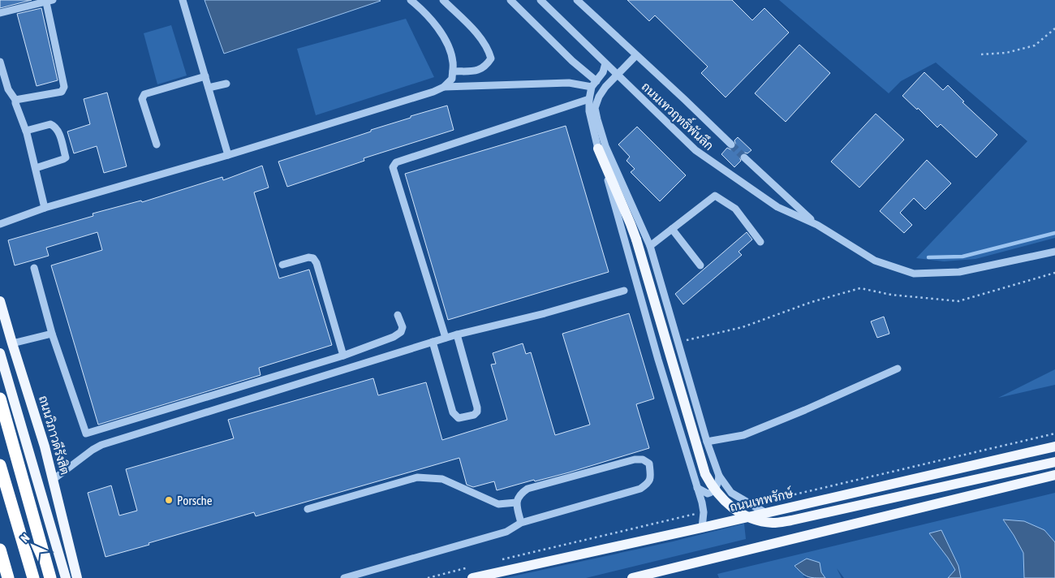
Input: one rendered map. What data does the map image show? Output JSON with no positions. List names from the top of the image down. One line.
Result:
{"streets":{"main road":["ถนนวิภาวดีรังสิต","ถนนเทพรักษ์"],"street":["ถนนเทวฤทธิ์พันลึก"]},"places":["Porsche"],"north":"top left"}
